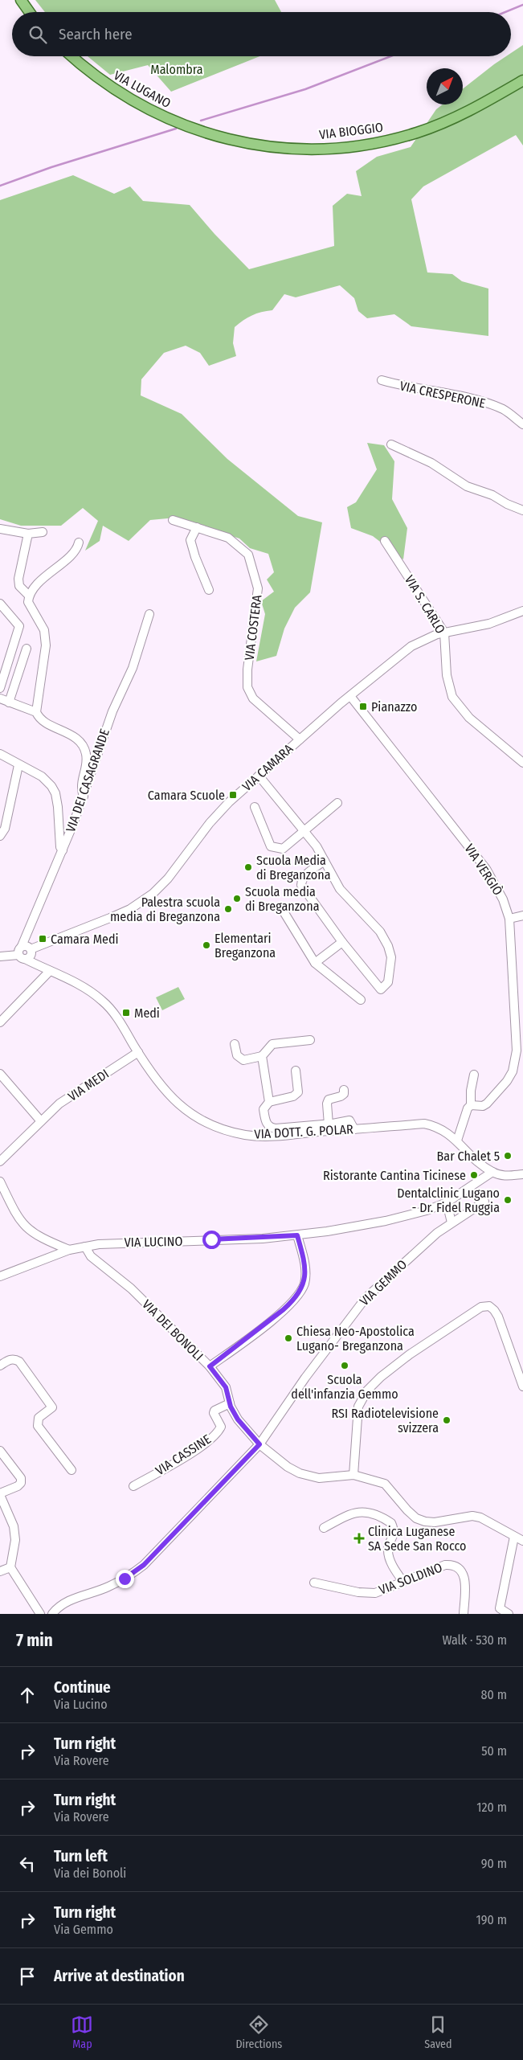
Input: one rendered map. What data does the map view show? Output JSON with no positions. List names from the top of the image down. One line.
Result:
{"streets":{"main road":["VIA LUGANO","VIA BIOGGIO"],"street":["VIA CRESPERONE","VIA S. CARLO","VIA COSTERA","VIA CAMARA","VIA DEI CASAGRANDE","VIA VERGIÒ","VIA MEDI","VIA DOTT. G. POLAR","VIA LUCINO","VIA GEMMO","VIA DEI BONOLI","VIA CASSINE","VIA SOLDINO"]},"crossings":[["VIA LUGANO","VIA BIOGGIO"],["VIA S. CARLO","VIA CAMARA"],["VIA COSTERA","VIA CAMARA"],["VIA CAMARA","VIA DEI CASAGRANDE"],["VIA CAMARA","VIA VERGIÒ"],["VIA CAMARA","VIA DOTT. G. POLAR"],["VIA DEI CASAGRANDE","VIA DOTT. G. POLAR"],["VIA MEDI","VIA DOTT. G. POLAR"],["VIA DOTT. G. POLAR","VIA LUCINO"],["VIA LUCINO","VIA DEI BONOLI"],["VIA GEMMO","VIA DEI BONOLI"],["VIA DEI BONOLI","VIA CASSINE"]],"parks":["Malombra"],"places":{"transit":["Pianazzo","Camara Scuole","Camara Medi","Medi"],"other":["Scuola Media di Breganzona","Scuola media di Breganzona","Palestra scuola media di Breganzona","Elementari Breganzona","Bar Chalet 5","Ristorante Cantina Ticinese","Dentalclinic Lugano - Dr. Fidel Ruggia","Chiesa Neo-Apostolica Lugano- Breganzona","Scuola dell'infanzia Gemmo","RSI Radiotelevisione svizzera"],"health":["Clinica Luganese SA Sede San Rocco"]},"north":"top right","page":{"search":"Search here","heading":["7 min","Walk · 530 m"],"list":[["Continue","Via Lucino","80 m"],["Turn right","Via Rovere","50 m"],["Turn right","Via Rovere","120 m"],["Turn left","Via dei Bonoli","90 m"],["Turn right","Via Gemmo","190 m"],"Arrive at destination"],"nav":["Map","Directions","Saved"]}}
